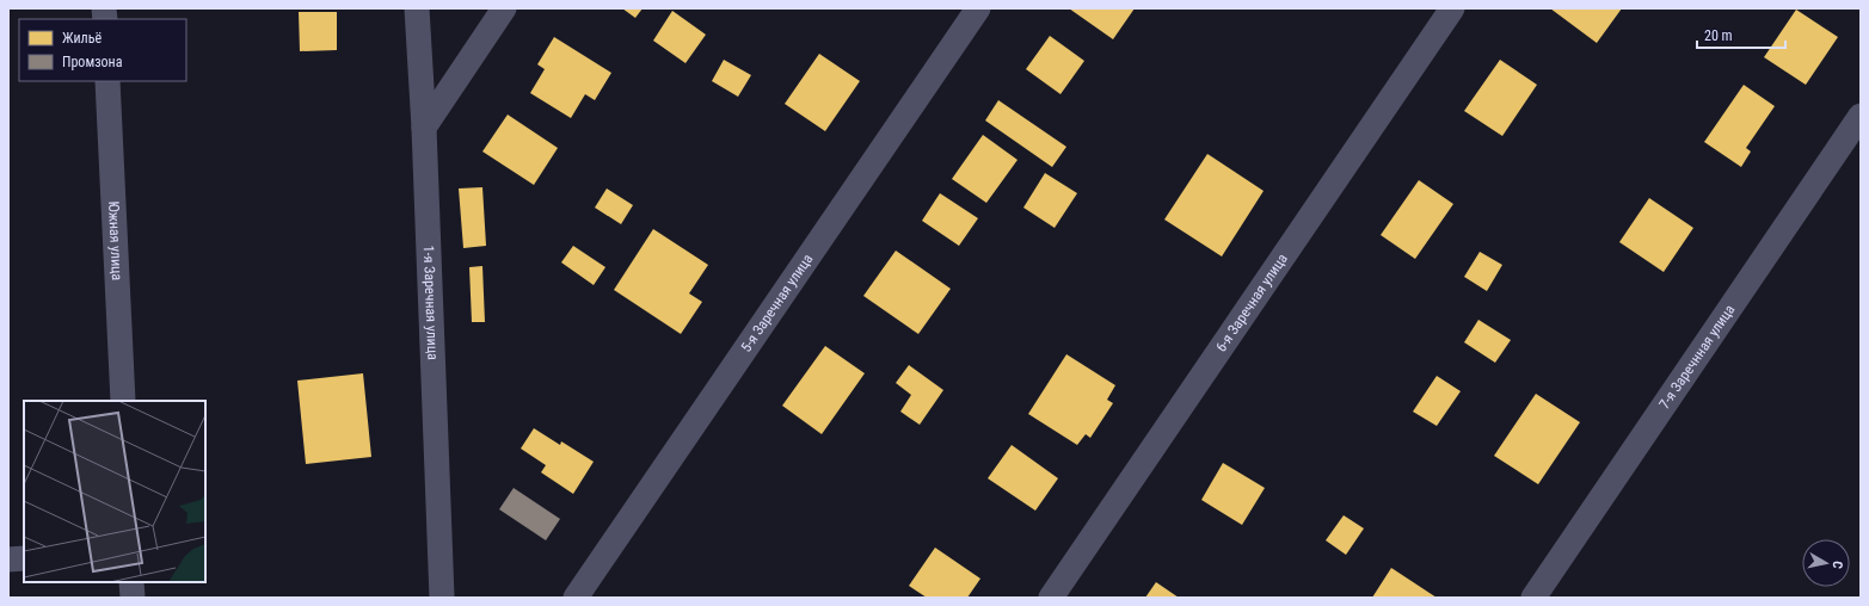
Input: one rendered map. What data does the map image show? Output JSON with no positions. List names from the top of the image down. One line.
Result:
{"streets":{"street":["Южная улица","1-я Заречная улица","5-я Заречная улица","6-я Заречная улица","7-я Заречнная улица"]},"legend":["Жильё","Промзона"],"scale_bar":"20 m","north":"right"}
